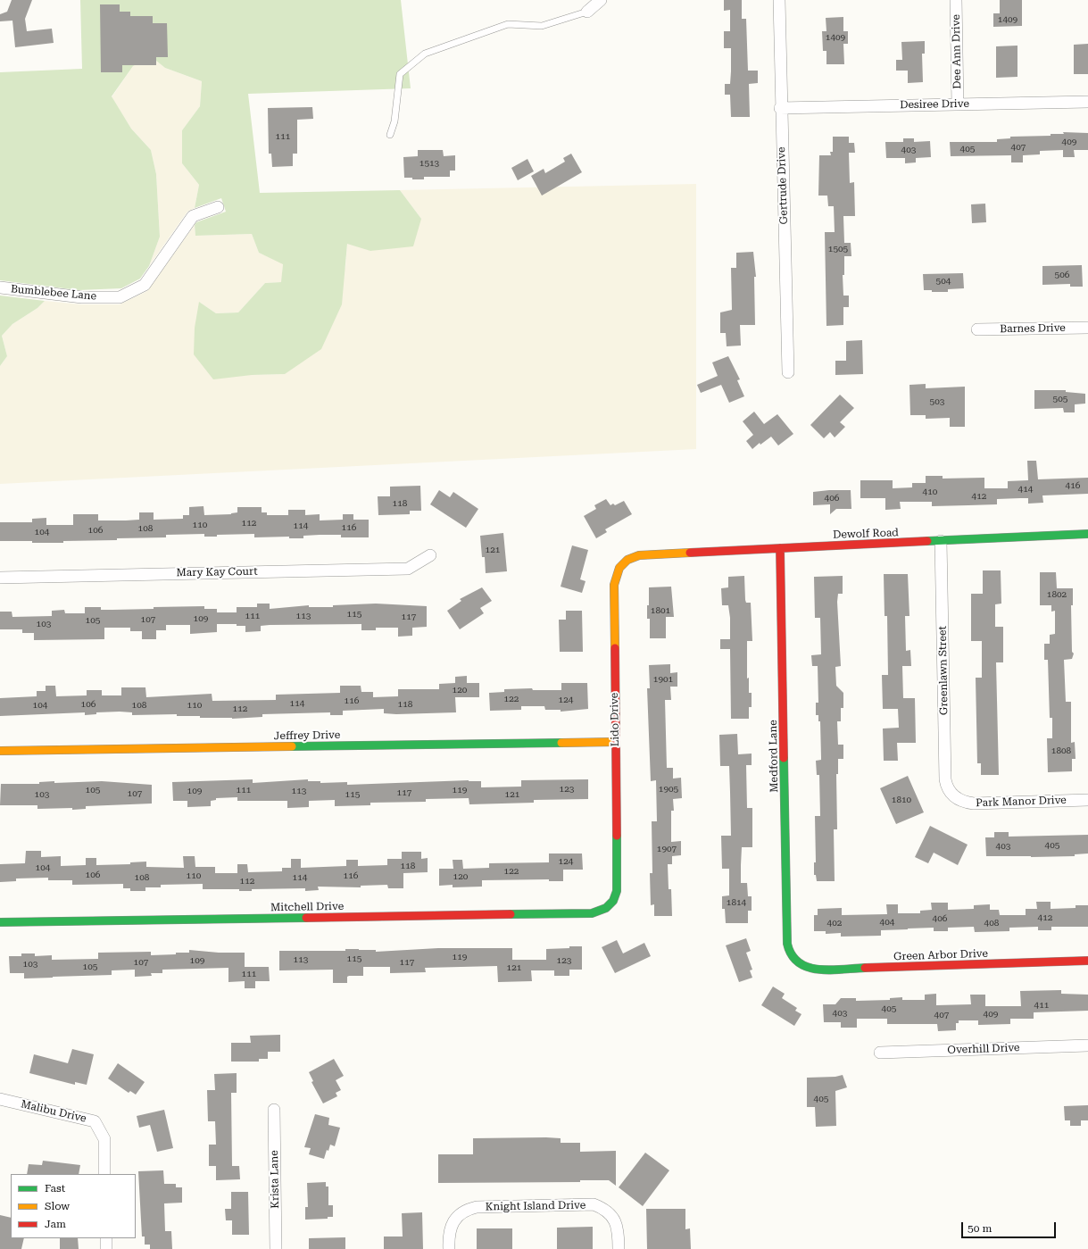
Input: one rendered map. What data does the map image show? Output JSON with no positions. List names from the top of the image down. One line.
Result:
{"streets":{"street":["Dee Ann Drive","Desiree Drive","Gertrude Drive","Bumblebee Lane","Barnes Drive","Dewolf Road","Mary Kay Court","Greenlawn Street","Lido Drive","Jeffrey Drive","Medford Lane","Park Manor Drive","Mitchell Drive","Green Arbor Drive","Overhill Drive","Malibu Drive","Krista Lane","Knight Island Drive"]},"crossings":[["Dee Ann Drive","Desiree Drive"],["Desiree Drive","Gertrude Drive"],["Dewolf Road","Greenlawn Street"],["Dewolf Road","Lido Drive"],["Dewolf Road","Medford Lane"],["Greenlawn Street","Park Manor Drive"],["Lido Drive","Jeffrey Drive"],["Lido Drive","Mitchell Drive"],["Medford Lane","Green Arbor Drive"]],"house_numbers":["1409","1409","111","409","407","405","403","1513","1505","506","504","505","503","416","414","410","412","406","118","112","110","114","116","108","106","104","121","1802","1801","115","111","113","117","109","107","105","103","1901","120","122","124","116","114","106","118","104","108","110","112","1808","123","1905","105","111","119","109","113","117","107","103","115","121","1810","405","403","1907","124","118","104","122","106","110","116","120","108","114","112","1814","412","406","404","402","408","119","115","113","109","123","107","117","103","105","121","111","411","405","403","409","407","405"],"legend":["Fast","Slow","Jam"],"scale_bar":"50 m"}
